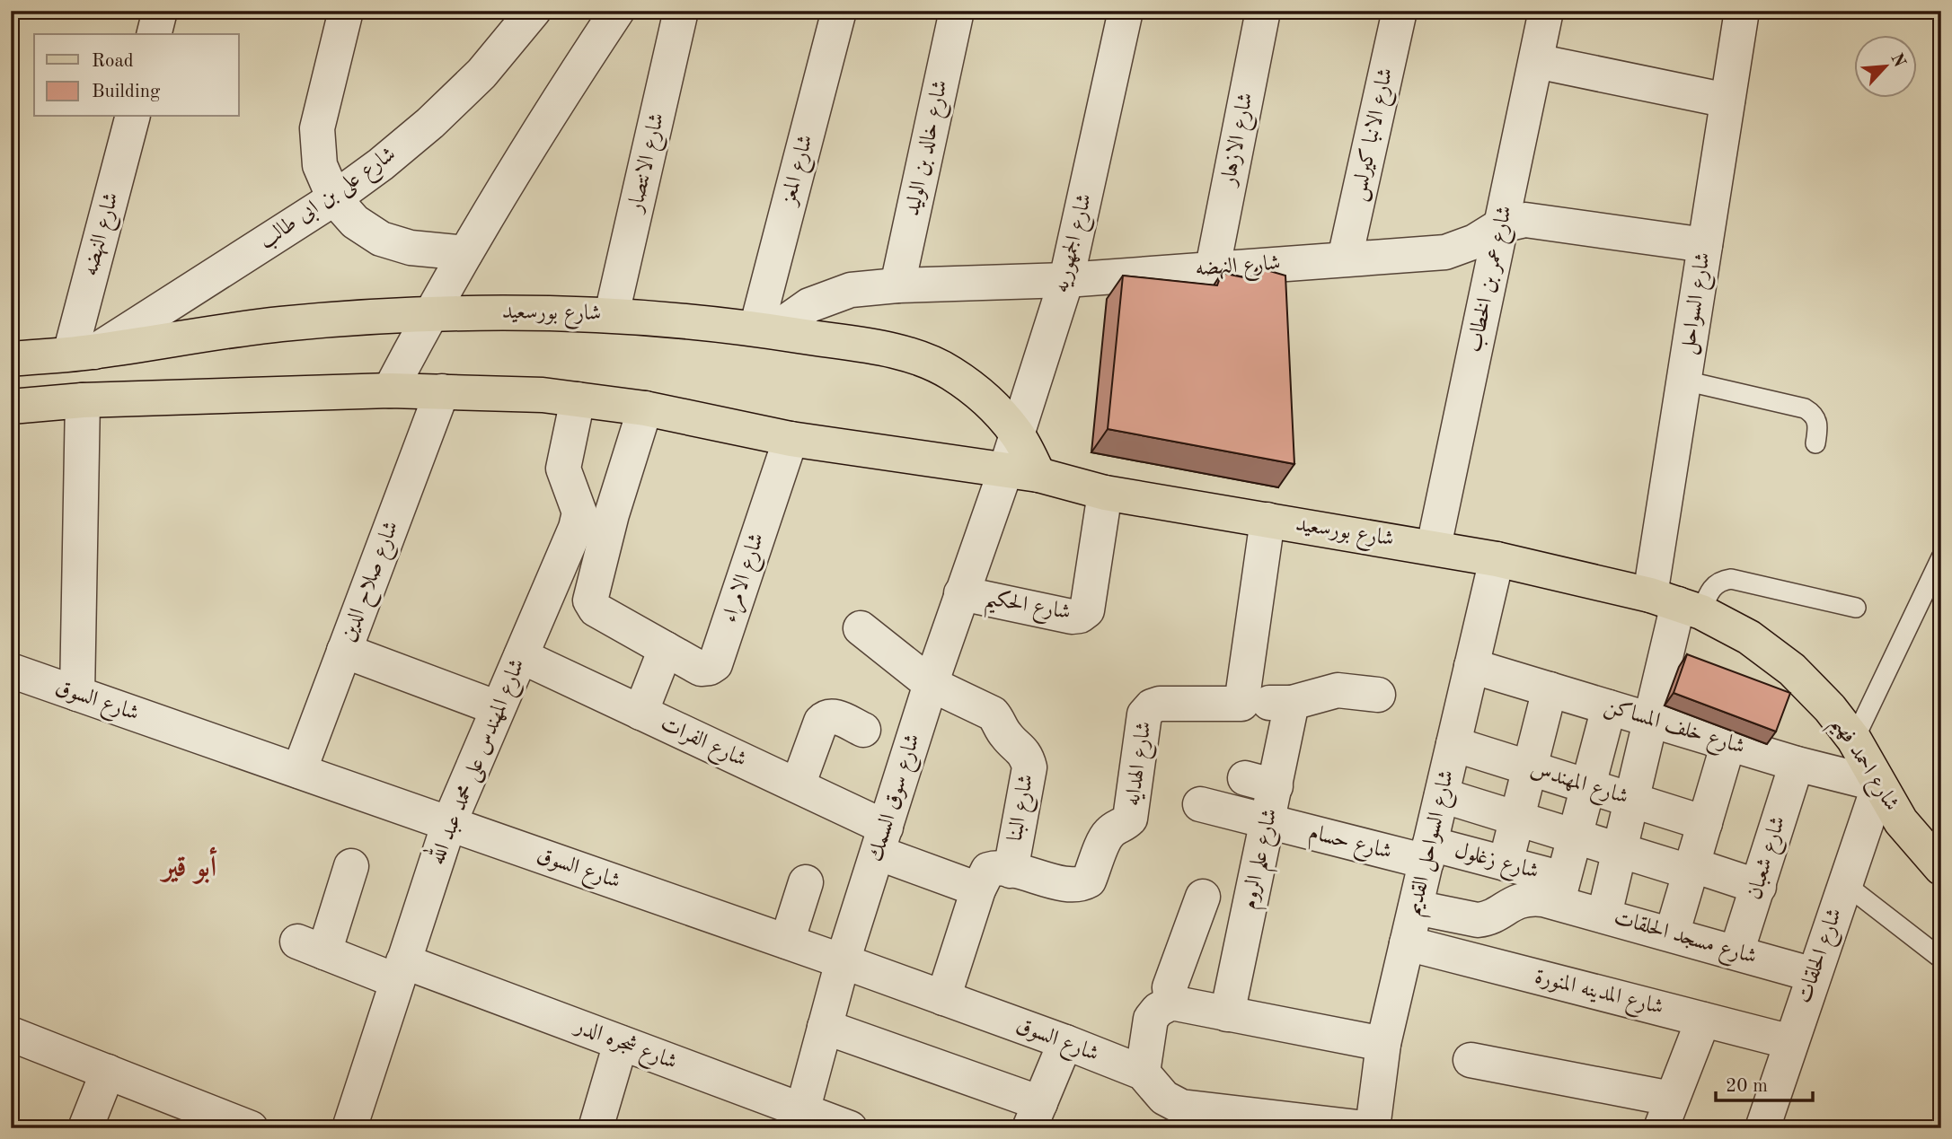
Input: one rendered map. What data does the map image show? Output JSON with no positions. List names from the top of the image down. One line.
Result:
{"streets":{"main road":["شارع بورسعيد","شارع احمد فهيم"],"street":["شارع الانبا كيرلس","شارع الازهار","شارع خالد بن الوليد","شارع الانتصار","شارع المعز","شارع على بن ابى طالب","شارع النهضه","شارع الجمهوريه","شارع عمر بن الخطاب","شارع السواحل","شارع الامراء","شارع صلاح الدين","شارع الحكيم","شارع السوق","شارع خلف المساكن","شارع الفرات","شارع المهندس على محمد عبد الله","شارع الهدايه","شارع المهندس","شارع سوق السمك","شارع البنا","شارع حسام","شارع السواحل القديم","شارع شعبان","شارع علم الروم","شارع زغلول","شارع مسجد الحلقات","شارع الحلقات","شارع المدينه المنورة","شارع شجره الدر"]},"crossings":[["شارع الانبا كيرلس","شارع النهضه"],["شارع الازهار","شارع النهضه"],["شارع خالد بن الوليد","شارع النهضه"],["شارع الانتصار","شارع بورسعيد"],["شارع المعز","شارع النهضه"],["شارع المعز","شارع بورسعيد"],["شارع على بن ابى طالب","شارع النهضه"],["شارع على بن ابى طالب","شارع بورسعيد"],["شارع النهضه","شارع الجمهوريه"],["شارع النهضه","شارع عمر بن الخطاب"],["شارع النهضه","شارع السواحل"],["شارع النهضه","شارع بورسعيد"],["شارع الجمهوريه","شارع بورسعيد"],["شارع الجمهوريه","شارع سوق السمك"],["شارع عمر بن الخطاب","شارع بورسعيد"],["شارع السواحل","شارع بورسعيد"],["شارع السواحل","شارع خلف المساكن"],["شارع السواحل","شارع احمد فهيم"],["شارع السواحل","شارع المهندس"],["شارع السواحل","شارع مسجد الحلقات"],["شارع بورسعيد","شارع الامراء"],["شارع بورسعيد","شارع صلاح الدين"],["شارع بورسعيد","شارع الحكيم"],["شارع بورسعيد","شارع المهندس على محمد عبد الله"],["شارع بورسعيد","شارع احمد فهيم"],["شارع بورسعيد","شارع سوق السمك"],["شارع بورسعيد","شارع السواحل القديم"],["شارع صلاح الدين","شارع السوق"],["شارع الحكيم","شارع سوق السمك"],["شارع السوق","شارع المهندس على محمد عبد الله"],["شارع السوق","شارع الهدايه"],["شارع السوق","شارع سوق السمك"],["شارع خلف المساكن","شارع احمد فهيم"],["شارع خلف المساكن","شارع السواحل القديم"],["شارع خلف المساكن","شارع شعبان"],["شارع خلف المساكن","شارع الحلقات"],["شارع الفرات","شارع المهندس على محمد عبد الله"],["شارع الفرات","شارع الهدايه"],["شارع الفرات","شارع سوق السمك"],["شارع المهندس على محمد عبد الله","شارع شجره الدر"],["شارع الهدايه","شارع البنا"],["شارع احمد فهيم","شارع الحلقات"],["شارع المهندس","شارع السواحل القديم"],["شارع سوق السمك","شارع البنا"],["شارع سوق السمك","شارع شجره الدر"],["شارع حسام","شارع السواحل القديم"],["شارع حسام","شارع علم الروم"],["شارع حسام","شارع زغلول"],["شارع السواحل القديم","شارع زغلول"],["شارع السواحل القديم","شارع المدينه المنورة"],["شارع شعبان","شارع مسجد الحلقات"],["شارع زغلول","شارع مسجد الحلقات"],["شارع مسجد الحلقات","شارع الحلقات"],["شارع الحلقات","شارع المدينه المنورة"]],"districts":["أبو قير"],"legend":["Road","Building"],"scale_bar":"20 m","north":"top right"}
